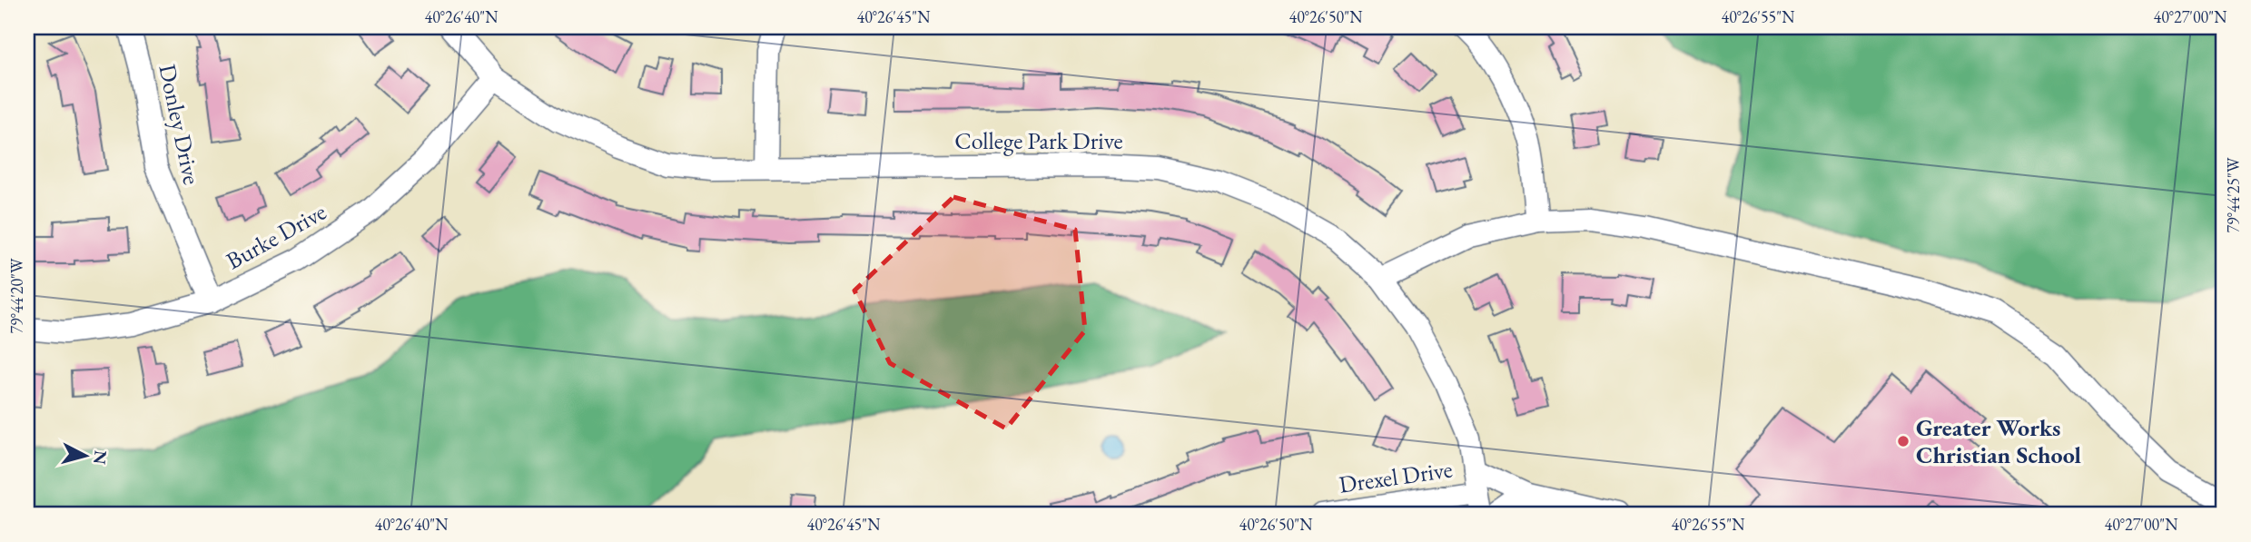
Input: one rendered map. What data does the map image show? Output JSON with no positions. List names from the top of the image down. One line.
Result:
{"streets":{"street":["Donley Drive","College Park Drive","Burke Drive","Drexel Drive"]},"crossings":[["Donley Drive","Burke Drive"],["College Park Drive","Burke Drive"],["College Park Drive","Drexel Drive"]],"places":["Greater Works Christian School"],"north":"right","coordinates":["40°26'40\"N","40°26'45\"N","40°26'50\"N","40°26'55\"N","40°27'00\"N","79°44'25\"W","79°44'20\"W"]}
